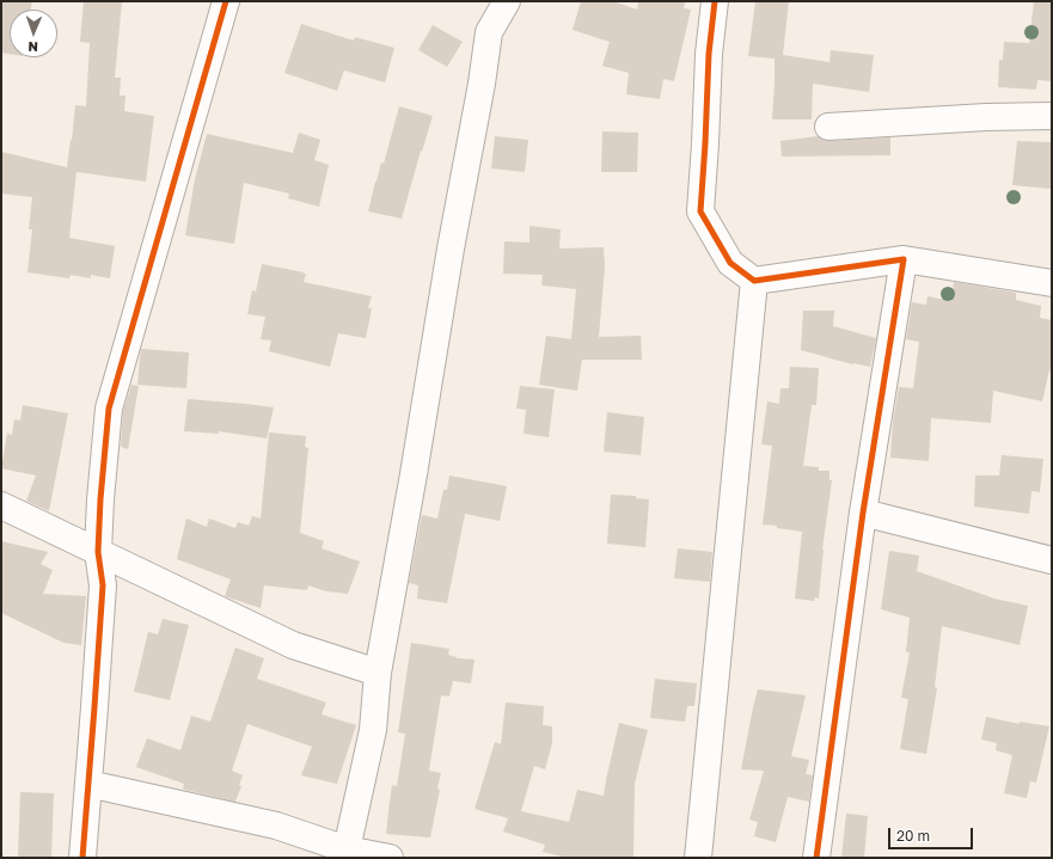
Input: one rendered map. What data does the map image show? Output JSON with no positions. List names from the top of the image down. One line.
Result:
{"scale_bar":"20 m","north":"bottom"}
